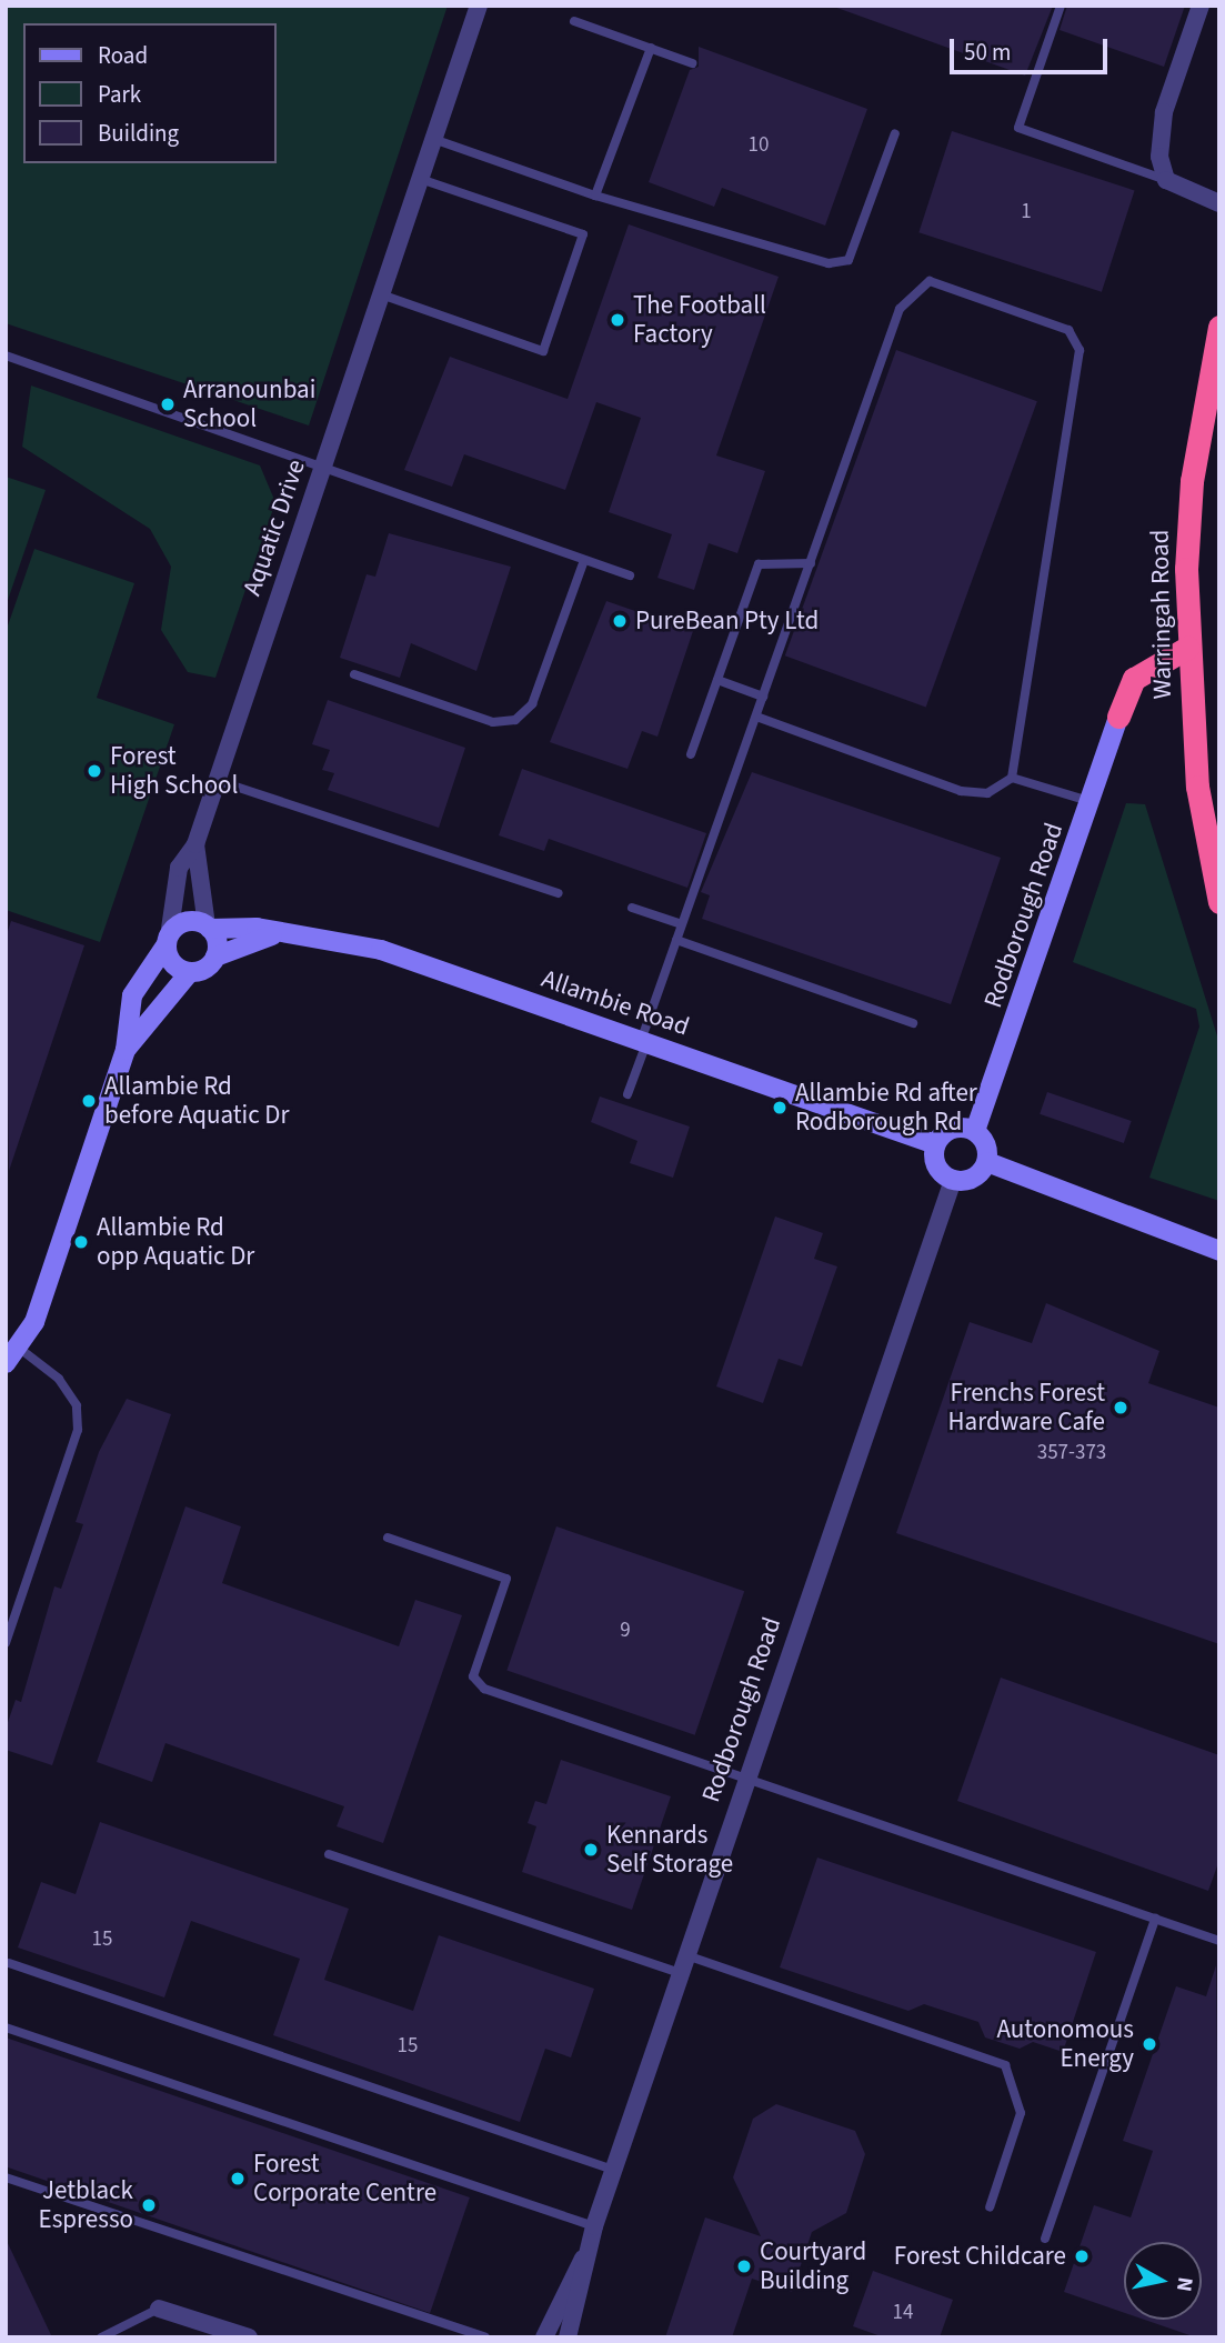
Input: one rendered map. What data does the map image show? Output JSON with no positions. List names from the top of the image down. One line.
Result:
{"streets":{"highway":["Warringah Road"],"main road":["Rodborough Road","Allambie Road"],"street":["Aquatic Drive"]},"crossings":[["Aquatic Drive","Allambie Road"],["Rodborough Road","Allambie Road"]],"places":["The Football Factory","Arranounbai School","PureBean Pty Ltd","Forest High School","Allambie Rd before Aquatic Dr","Allambie Rd after Rodborough Rd","Allambie Rd opp Aquatic Dr","Frenchs Forest Hardware Cafe","Kennards Self Storage","Autonomous Energy","Forest Corporate Centre","Jetblack Espresso","Forest Childcare","Courtyard Building"],"house_numbers":["10","1","357-373","9","15","15","14"],"legend":["Road","Park","Building"],"scale_bar":"50 m","north":"right"}
